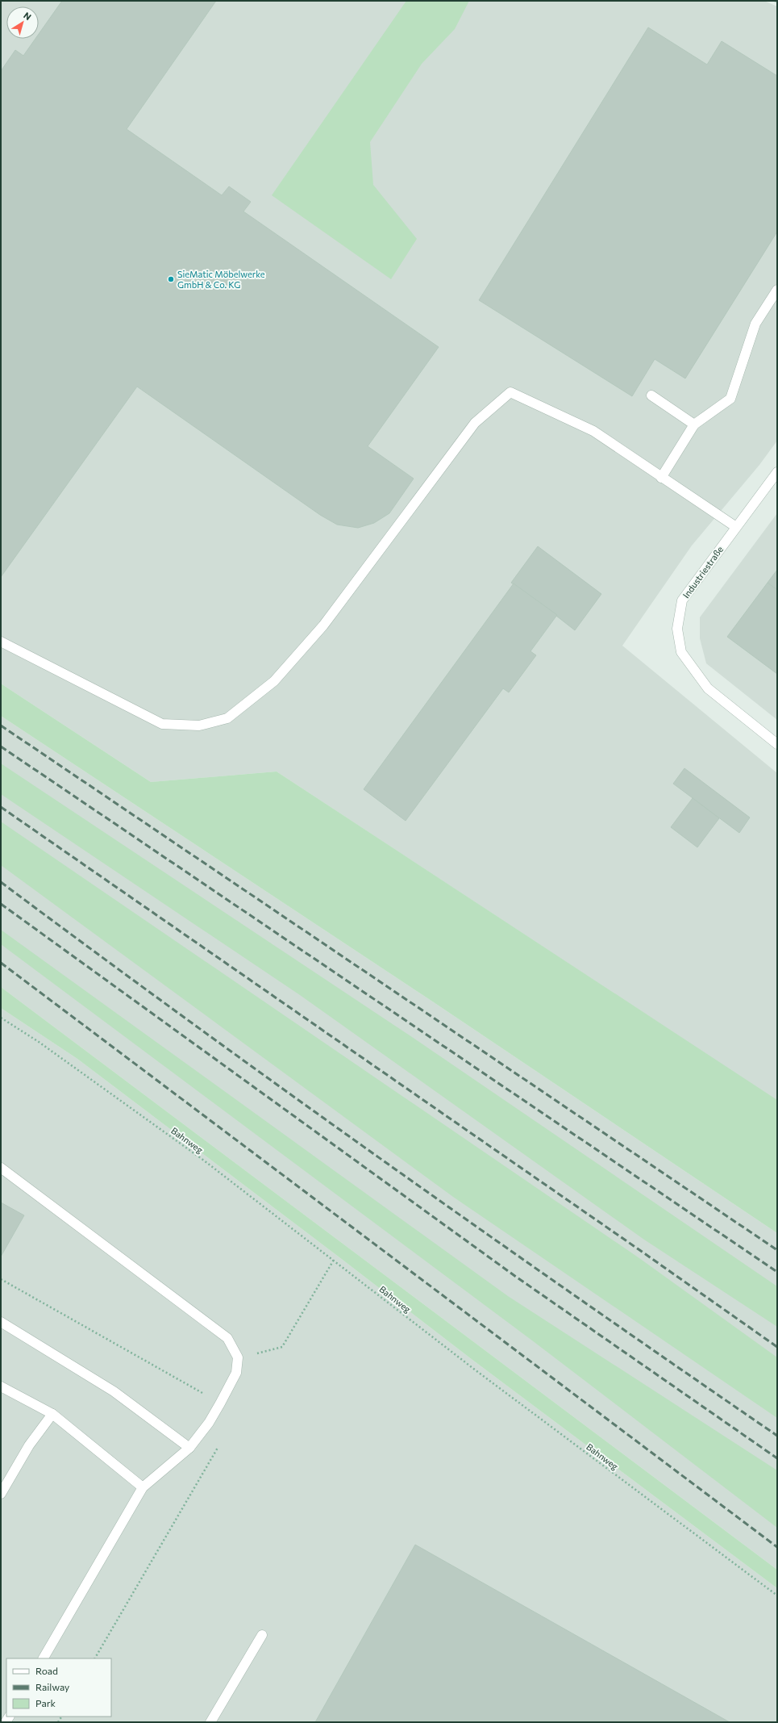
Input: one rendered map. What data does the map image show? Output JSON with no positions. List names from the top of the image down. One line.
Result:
{"streets":{"street":["Industriestraße"],"path":["Bahnweg"]},"places":["SieMatic Möbelwerke GmbH & Co. KG"],"legend":["Road","Railway","Park"],"north":"top right"}
